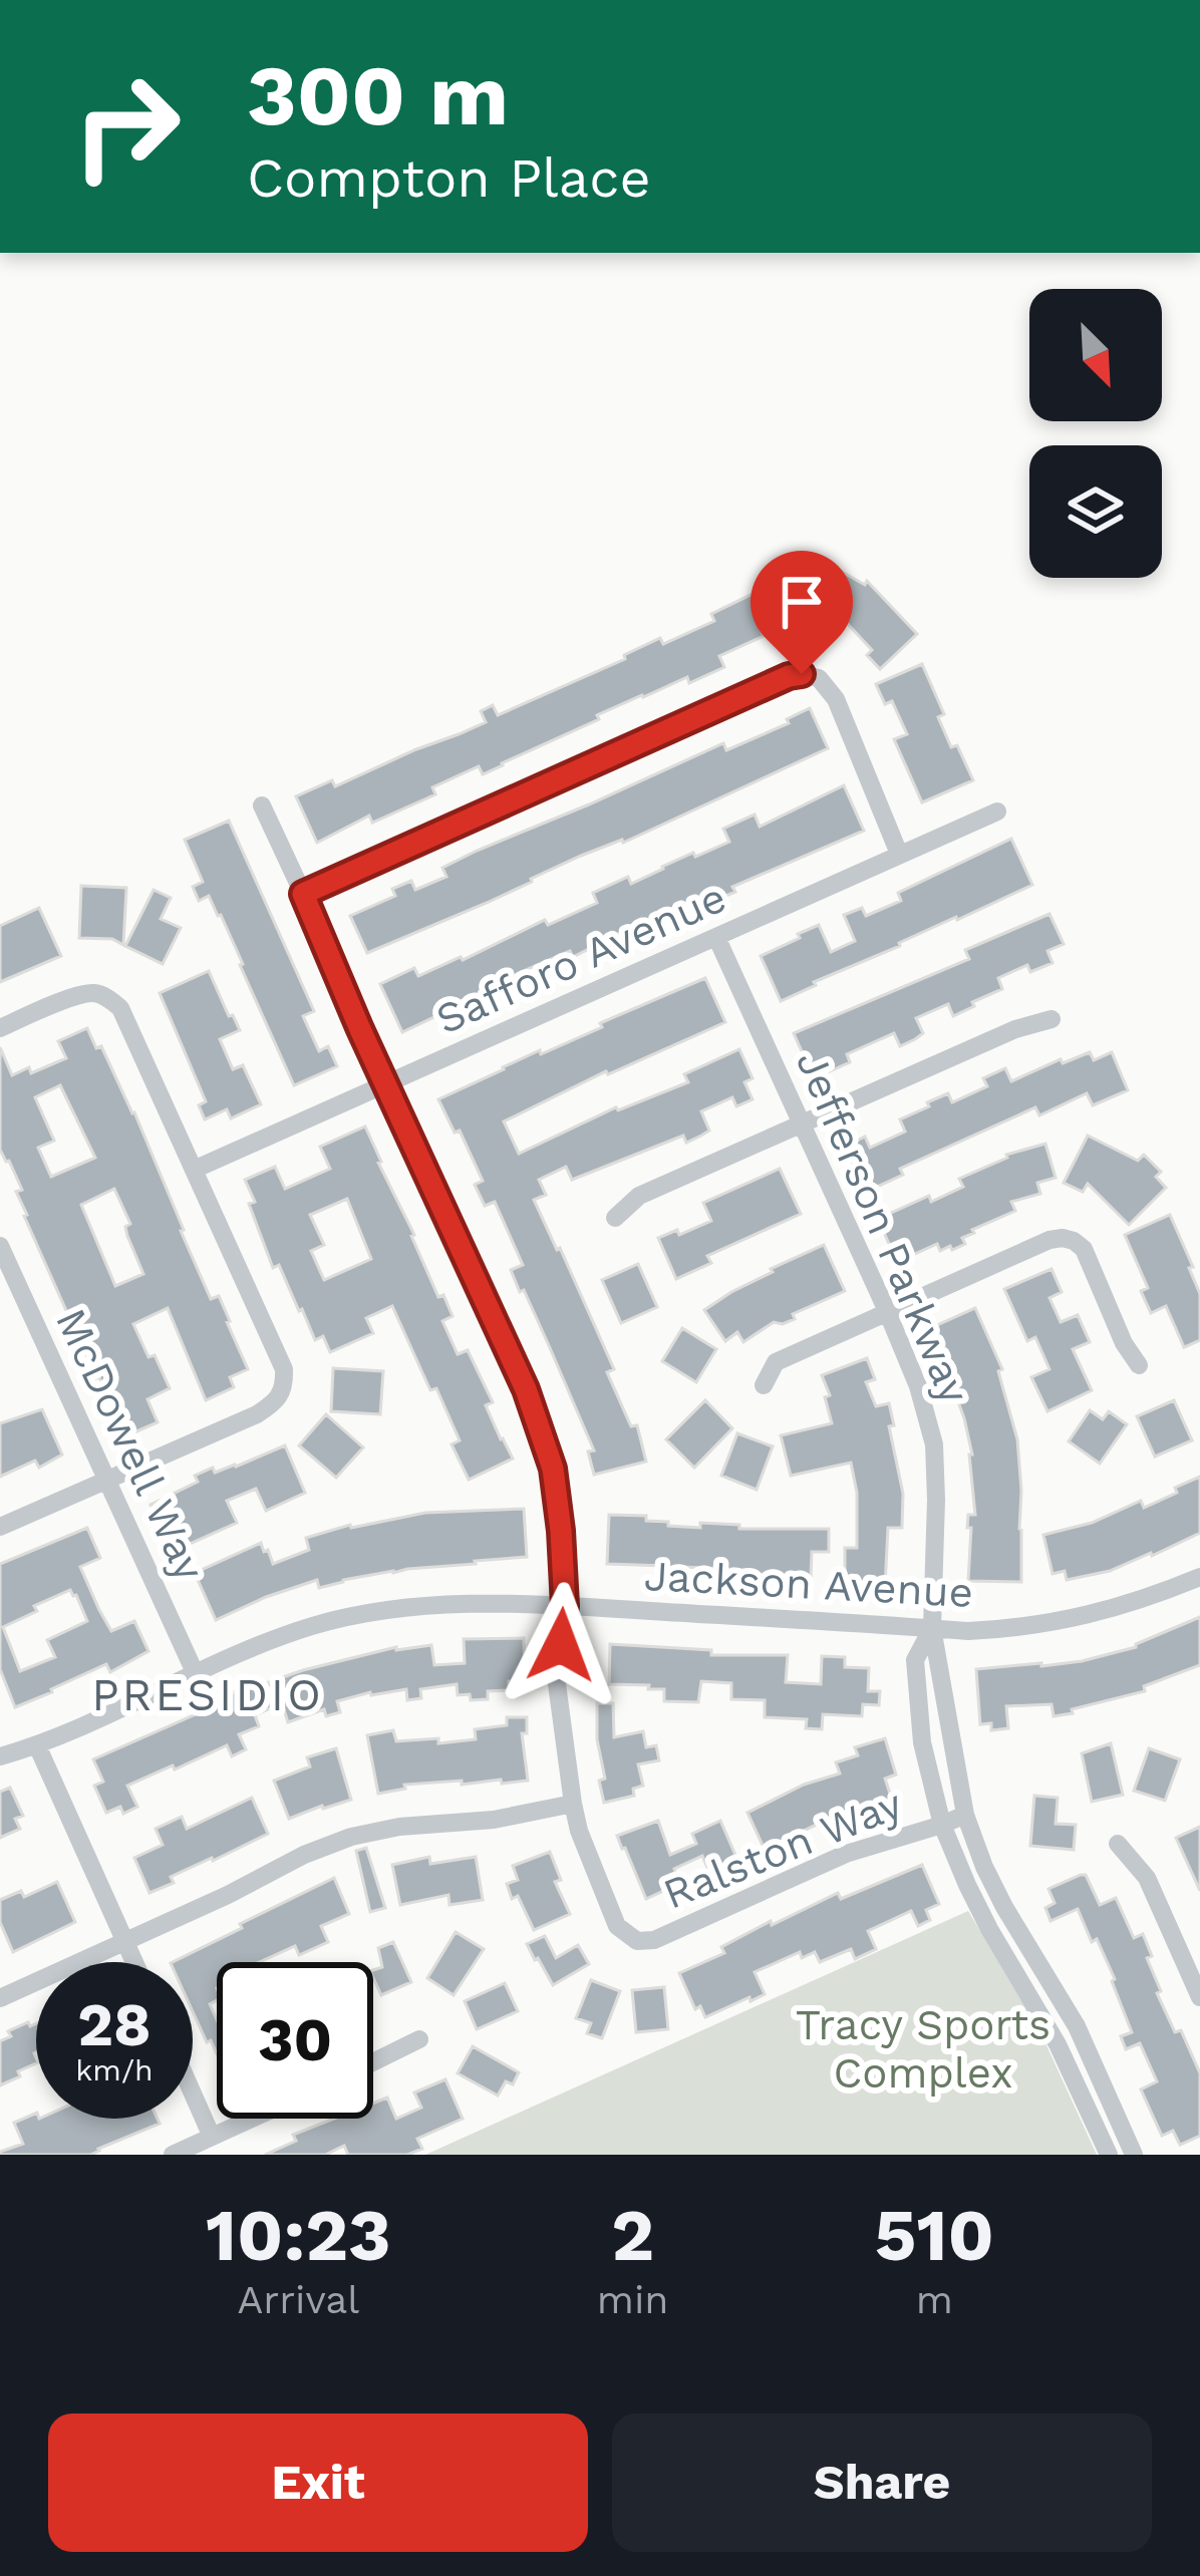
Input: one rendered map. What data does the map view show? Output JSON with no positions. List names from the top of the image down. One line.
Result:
{"streets":{"street":["Safforo Avenue","Jefferson Parkway","McDowell Way","Jackson Avenue","Ralston Way"]},"crossings":[["Safforo Avenue","Jefferson Parkway"],["Jefferson Parkway","Jackson Avenue"],["Jefferson Parkway","Ralston Way"],["McDowell Way","Jackson Avenue"]],"districts":["PRESIDIO"],"parks":["Tracy Sports Complex"],"north":"bottom right","page":{"turn":["300 m","Compton Place"],"speed":"28 km/h","limit":"30","eta":["10:23","Arrival","2","min","510","m"],"buttons":["Exit","Share"]}}
